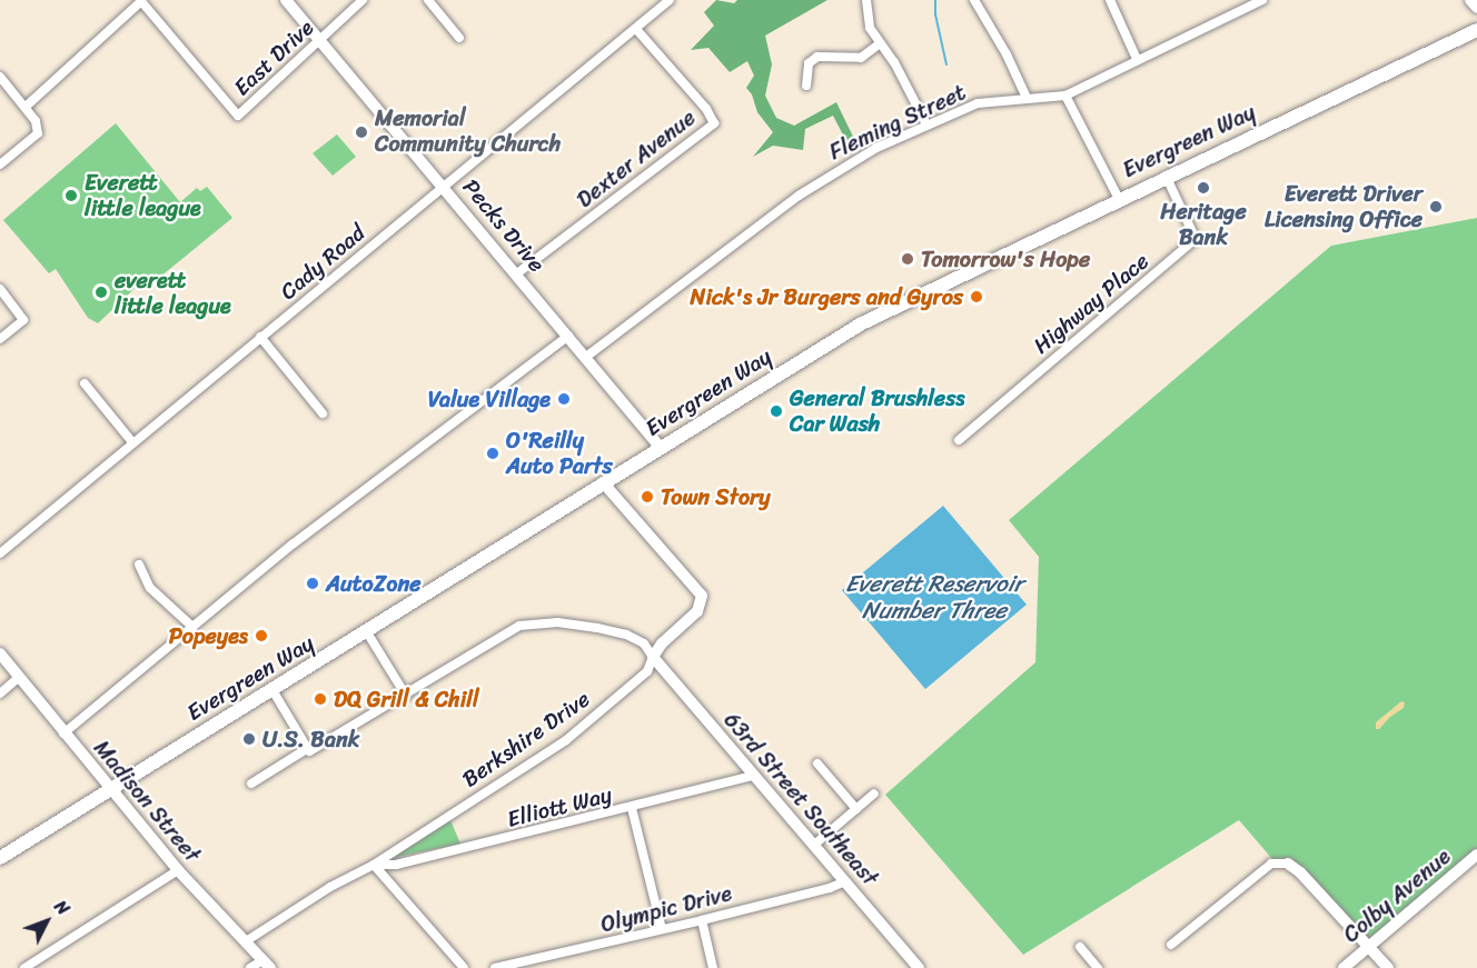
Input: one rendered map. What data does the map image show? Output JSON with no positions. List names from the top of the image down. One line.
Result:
{"streets":{"main road":["Evergreen Way"],"street":["East Drive","Fleming Street","Dexter Avenue","Pecks Drive","Cady Road","Highway Place","Berkshire Drive","63rd Street Southeast","Madison Street","Elliott Way","Colby Avenue","Olympic Drive"]},"crossings":[["East Drive","Pecks Drive"],["Fleming Street","Pecks Drive"],["Evergreen Way","Pecks Drive"],["Evergreen Way","Highway Place"],["Evergreen Way","Berkshire Drive"],["Evergreen Way","Madison Street"],["Dexter Avenue","Pecks Drive"],["Dexter Avenue","Cady Road"],["Pecks Drive","Cady Road"],["Berkshire Drive","63rd Street Southeast"],["Berkshire Drive","Madison Street"],["Berkshire Drive","Elliott Way"],["63rd Street Southeast","Elliott Way"],["63rd Street Southeast","Olympic Drive"]],"water":["Everett Reservoir Number Three"],"places":["Memorial Community Church","Heritage Bank","Everett little league","Everett Driver Licensing Office","Tomorrow's Hope","everett little league","Nick's Jr Burgers and Gyros","Value Village","General Brushless Car Wash","O'Reilly Auto Parts","Town Story","AutoZone","Popeyes","DQ Grill & Chill","U.S. Bank"],"north":"top right"}
